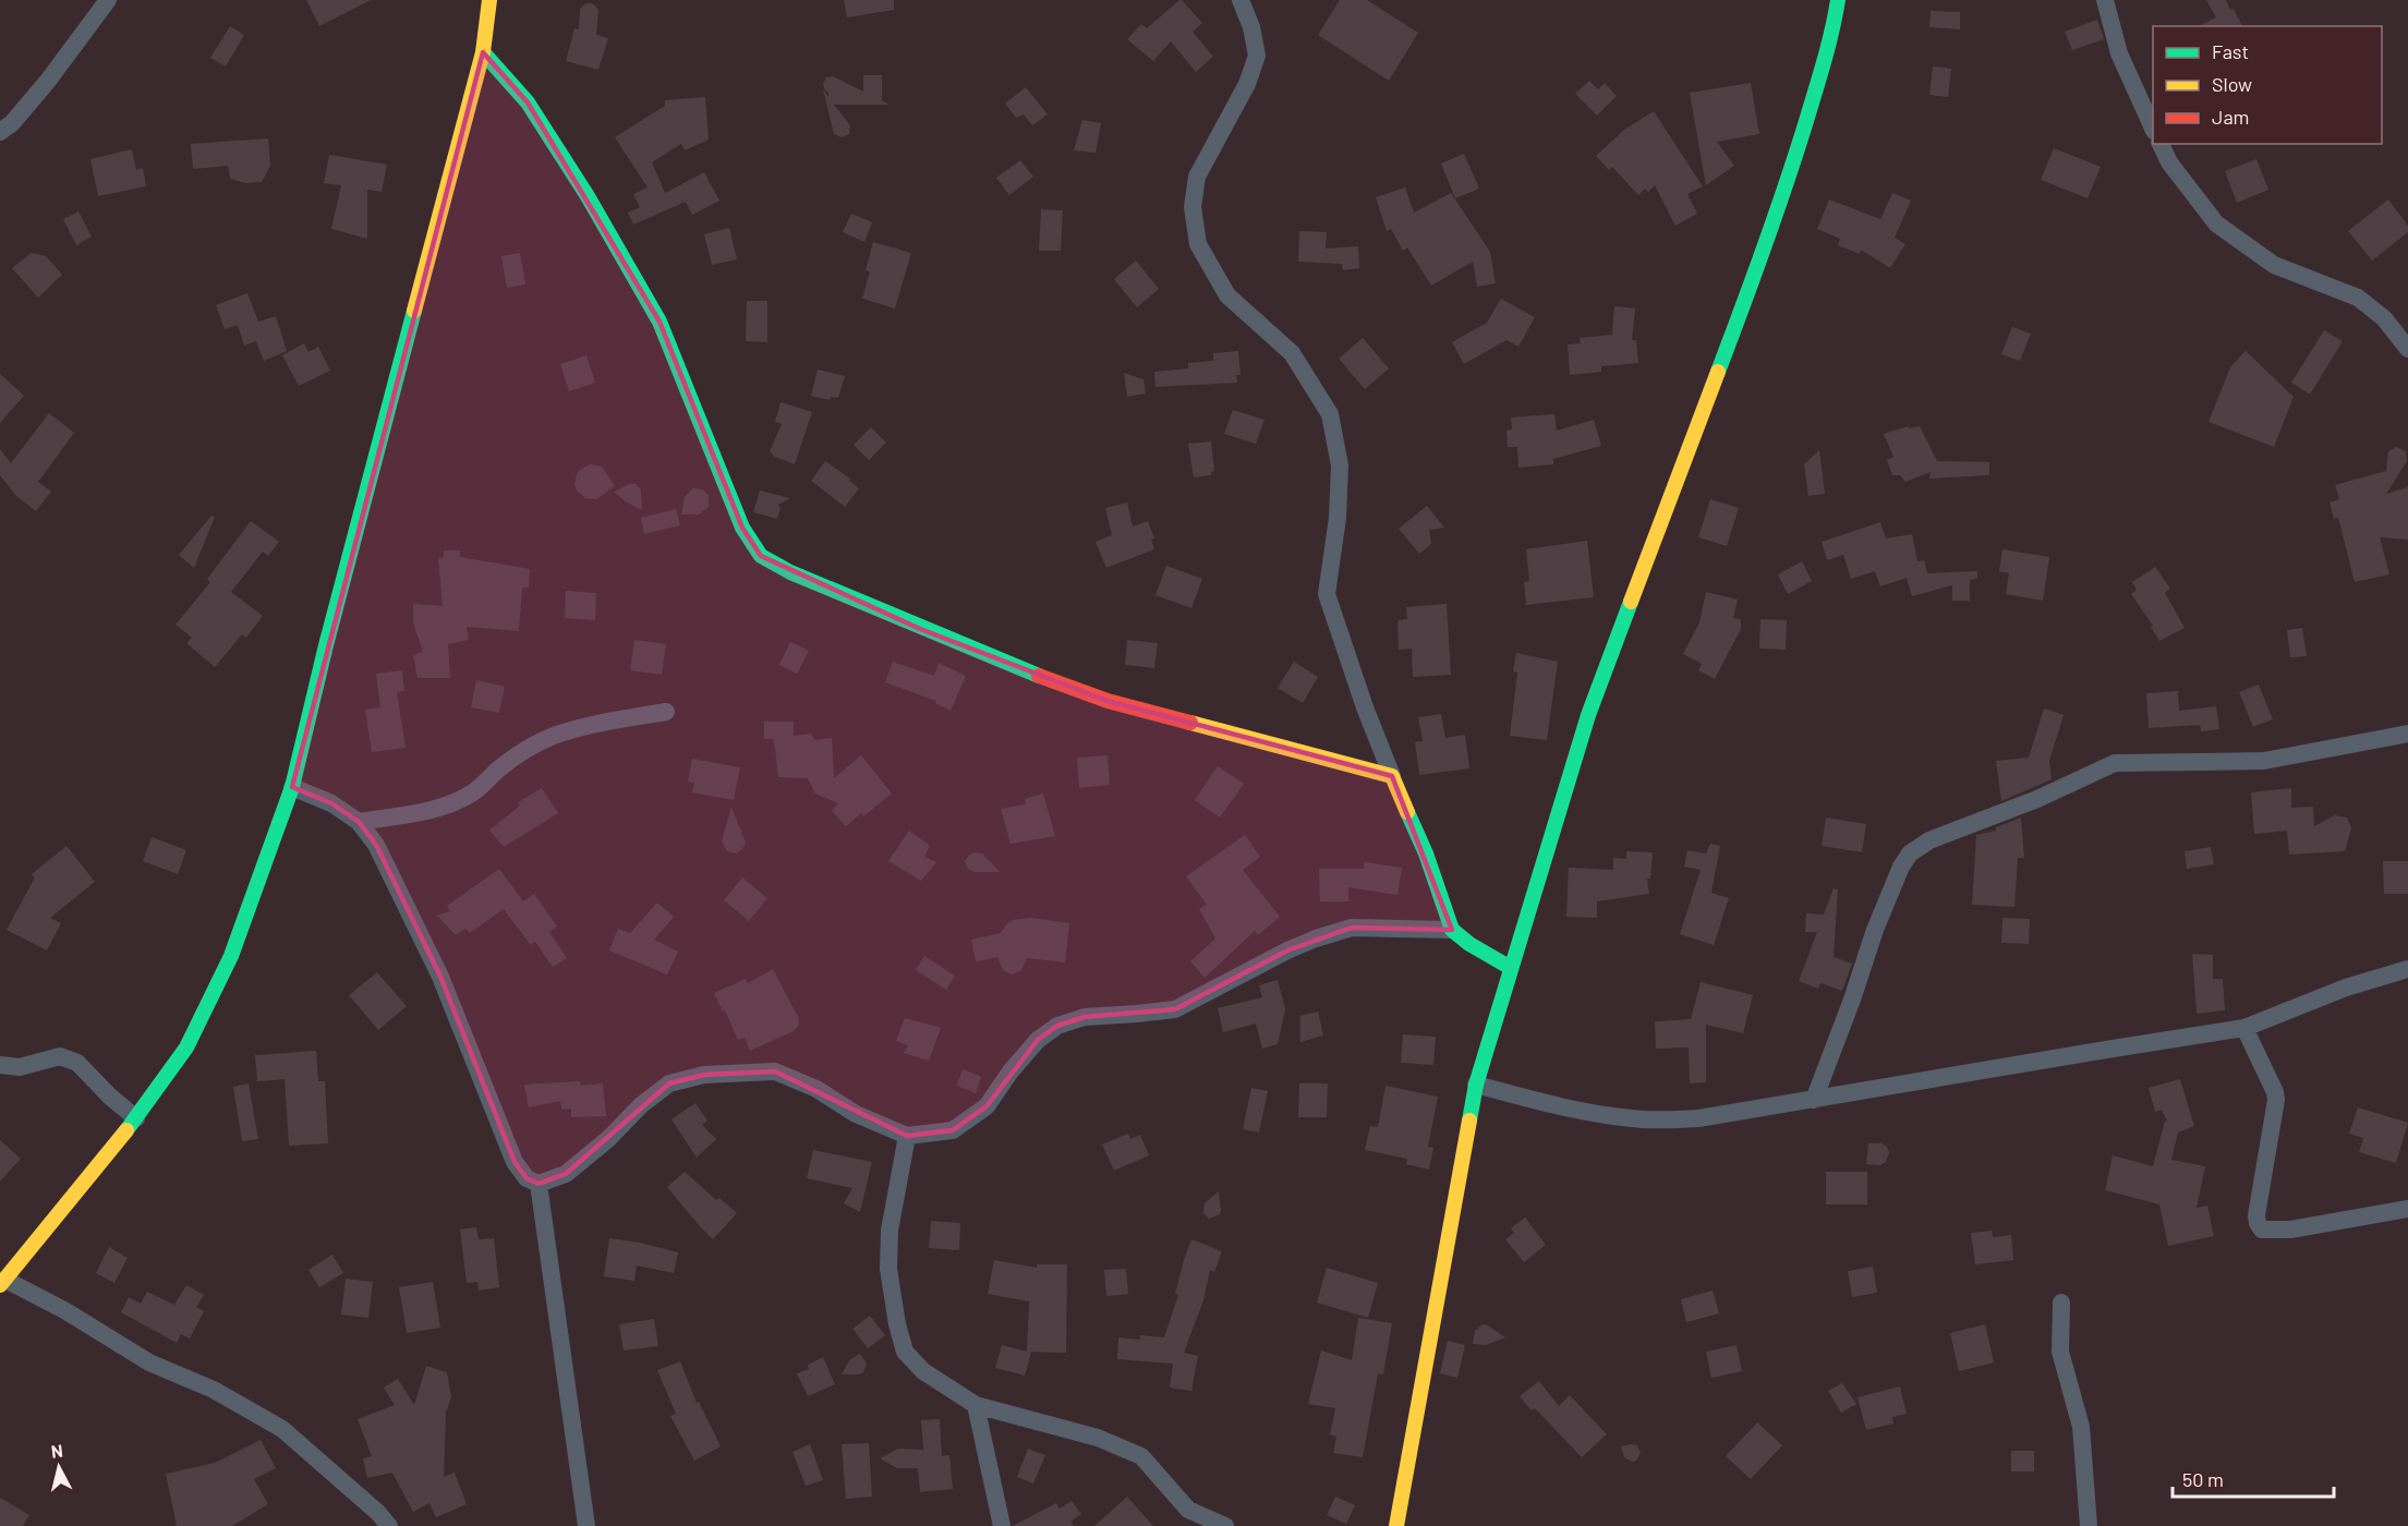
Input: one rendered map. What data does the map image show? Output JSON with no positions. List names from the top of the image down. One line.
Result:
{"legend":["Fast","Slow","Jam"],"scale_bar":"50 m","north":"top"}
